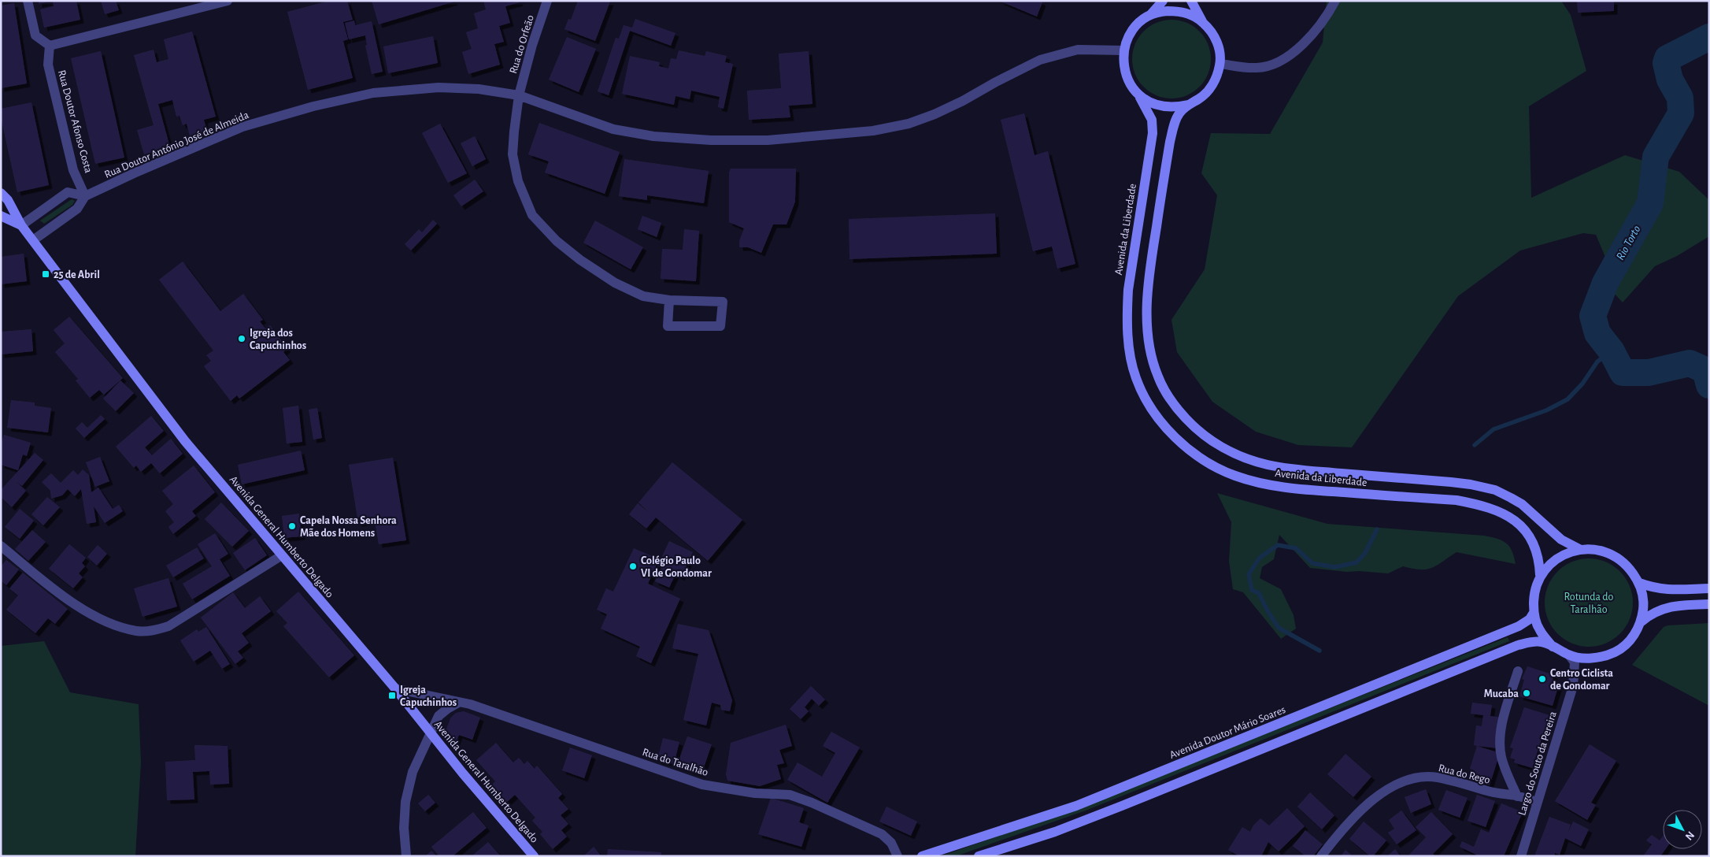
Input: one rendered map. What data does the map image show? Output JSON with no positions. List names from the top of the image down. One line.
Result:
{"streets":{"main road":["Avenida da Liberdade","Avenida General Humberto Delgado","Avenida Doutor Mário Soares"],"street":["Rua do Orfeão","Rua Doutor Afonso Costa","Rua Doutor António José de Almeida","Rua do Taralhão","Largo do Souto da Pereira","Rua do Rego"]},"crossings":[["Rua do Orfeão","Rua Doutor António José de Almeida"],["Rua Doutor Afonso Costa","Rua Doutor António José de Almeida"],["Rua Doutor António José de Almeida","Avenida da Liberdade"],["Rua Doutor António José de Almeida","Avenida General Humberto Delgado"],["Avenida da Liberdade","Avenida Doutor Mário Soares"],["Avenida da Liberdade","Largo do Souto da Pereira"],["Avenida General Humberto Delgado","Rua do Taralhão"],["Avenida Doutor Mário Soares","Largo do Souto da Pereira"],["Largo do Souto da Pereira","Rua do Rego"]],"water":["Rio Torto"],"parks":["Rotunda do Taralhão"],"places":{"transit":["25 de Abril","Igreja Capuchinhos"],"other":["Igreja dos Capuchinhos","Capela Nossa Senhora Mãe dos Homens","Colégio Paulo VI de Gondomar","Centro Ciclista de Gondomar","Mucaba"]},"north":"bottom right"}
